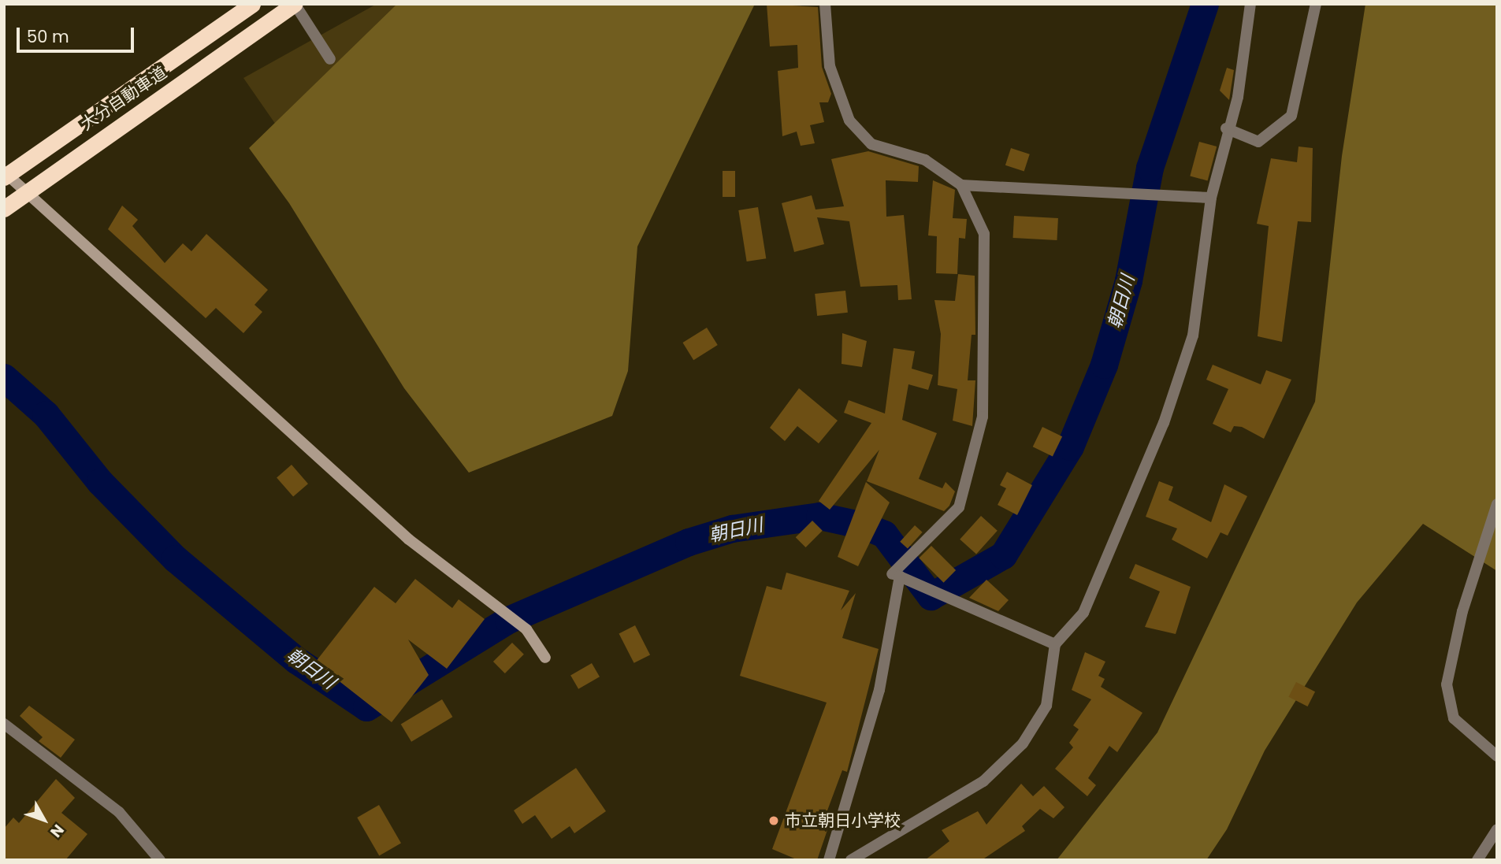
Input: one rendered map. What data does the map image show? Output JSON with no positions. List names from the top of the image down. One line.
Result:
{"streets":{"highway":["大分自動車道"]},"water":["朝日川"],"places":["市立朝日小学校"],"scale_bar":"50 m","north":"bottom right"}
